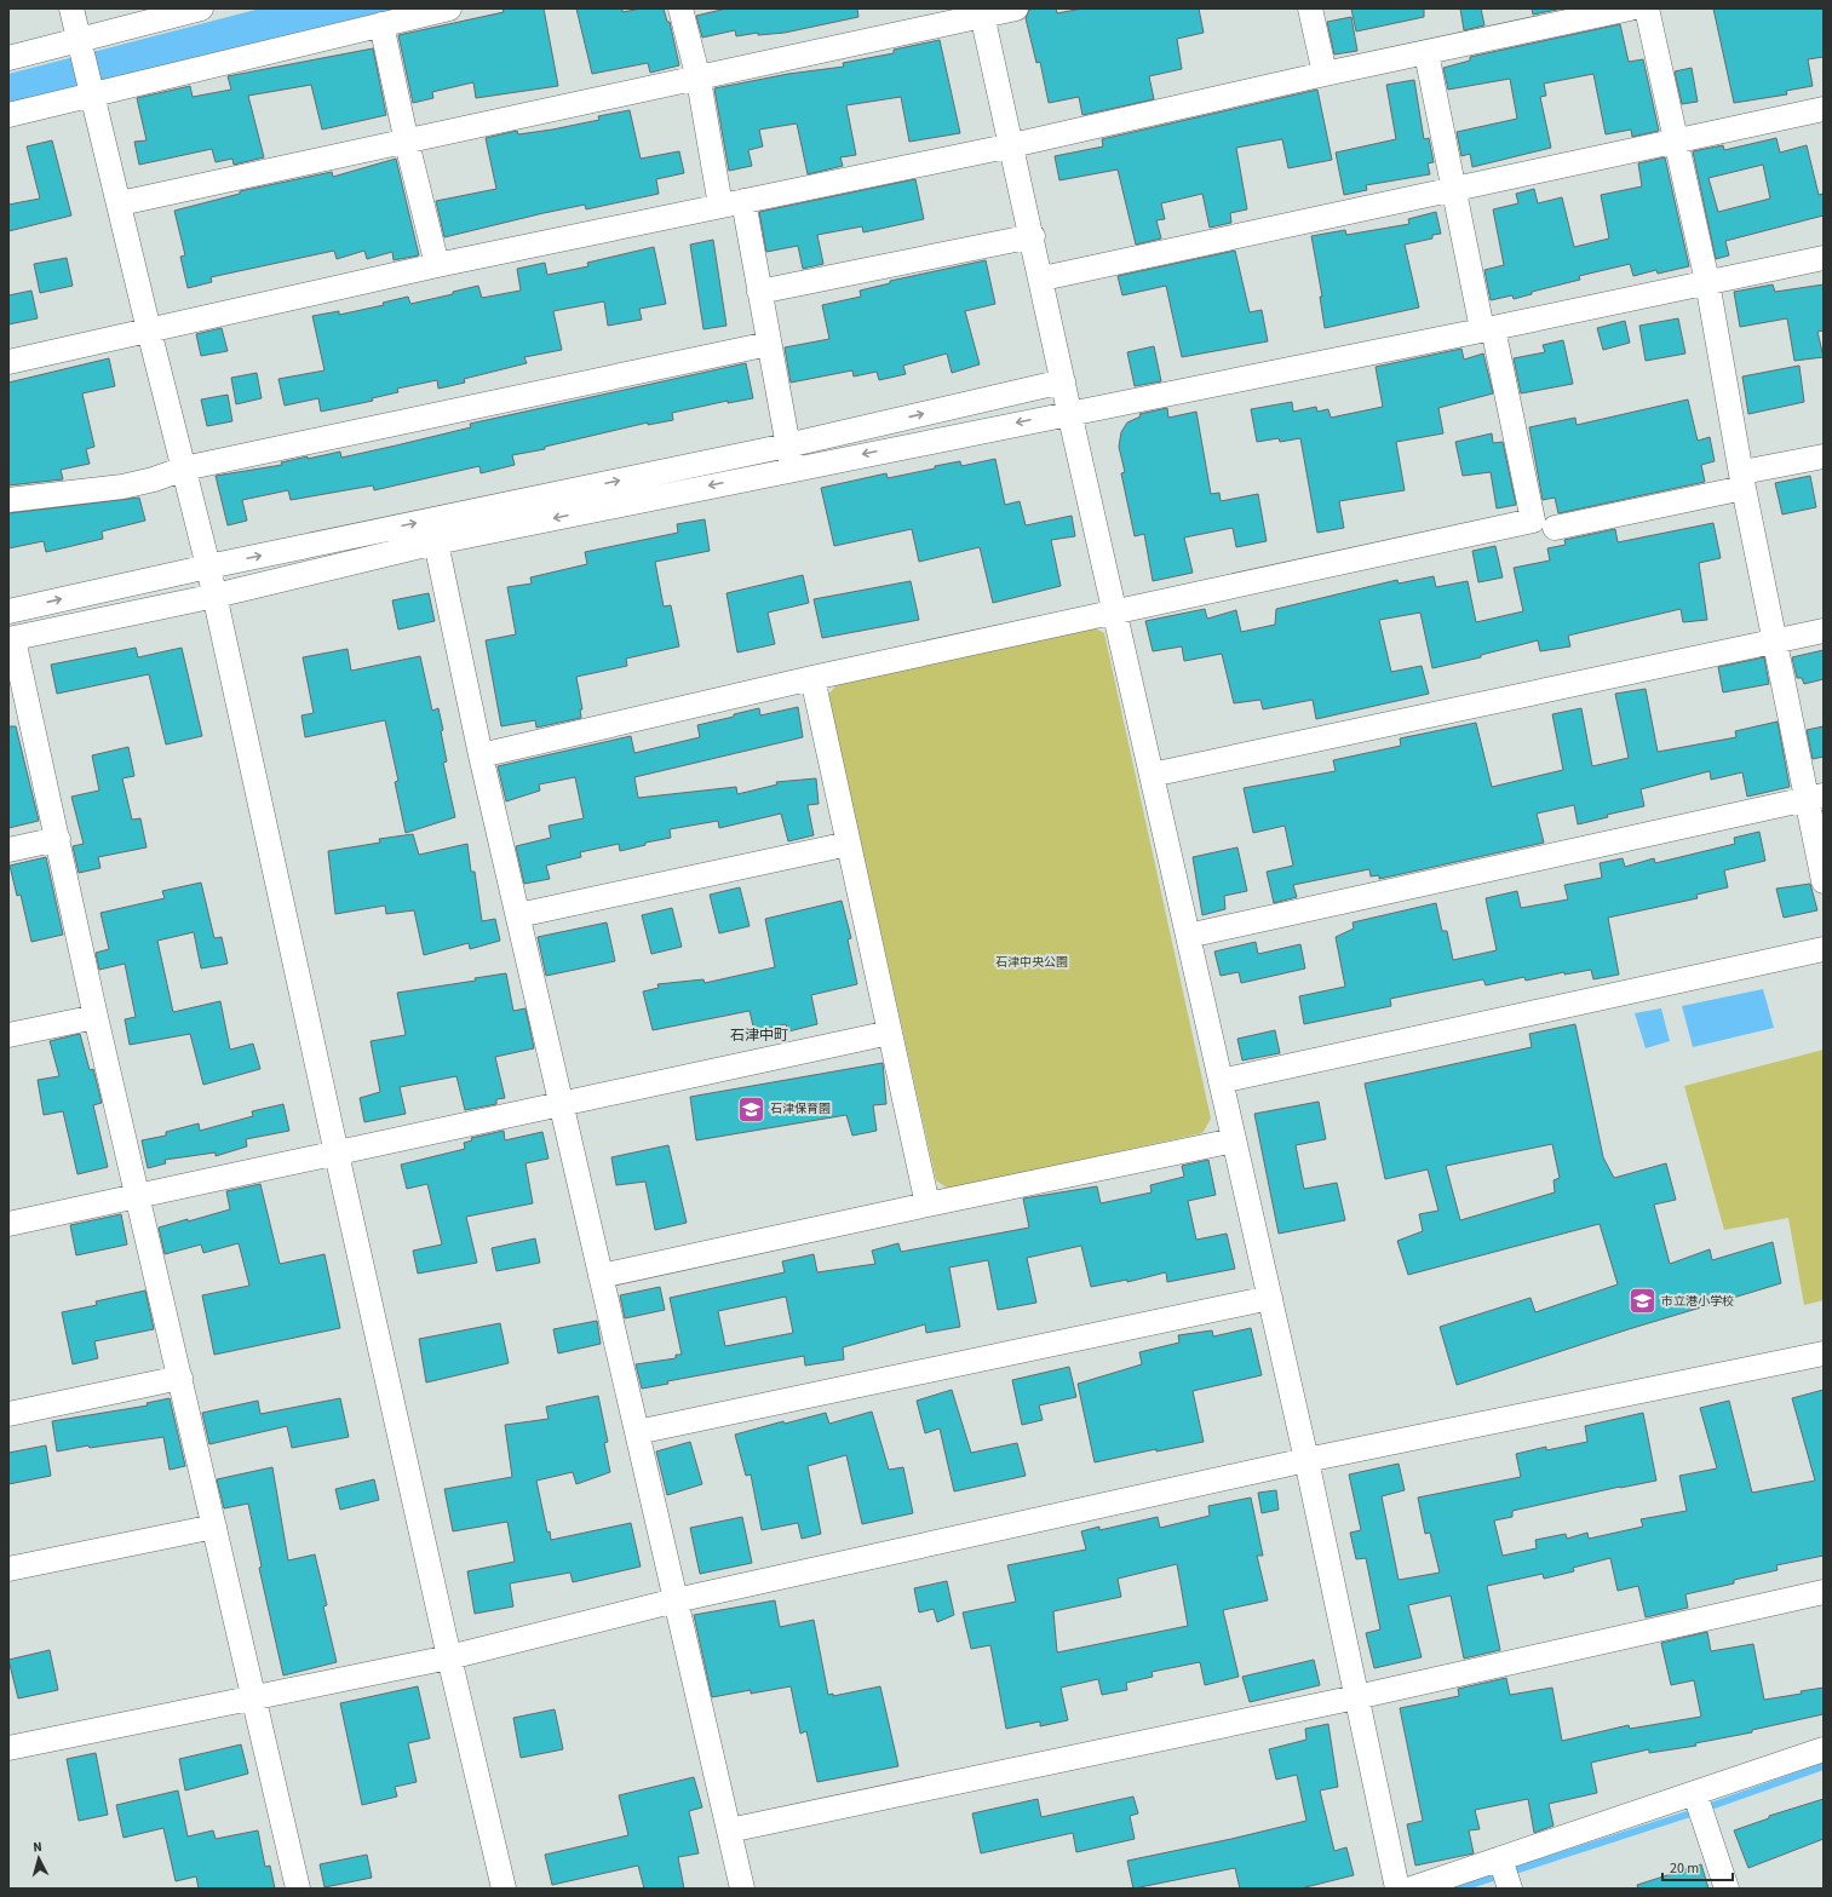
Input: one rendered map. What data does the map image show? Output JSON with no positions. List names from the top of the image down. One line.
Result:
{"districts":["石津中町"],"parks":["石津中央公園"],"places":{"school or university":["石津保育園","市立港小学校"]},"scale_bar":"20 m","north":"top"}
